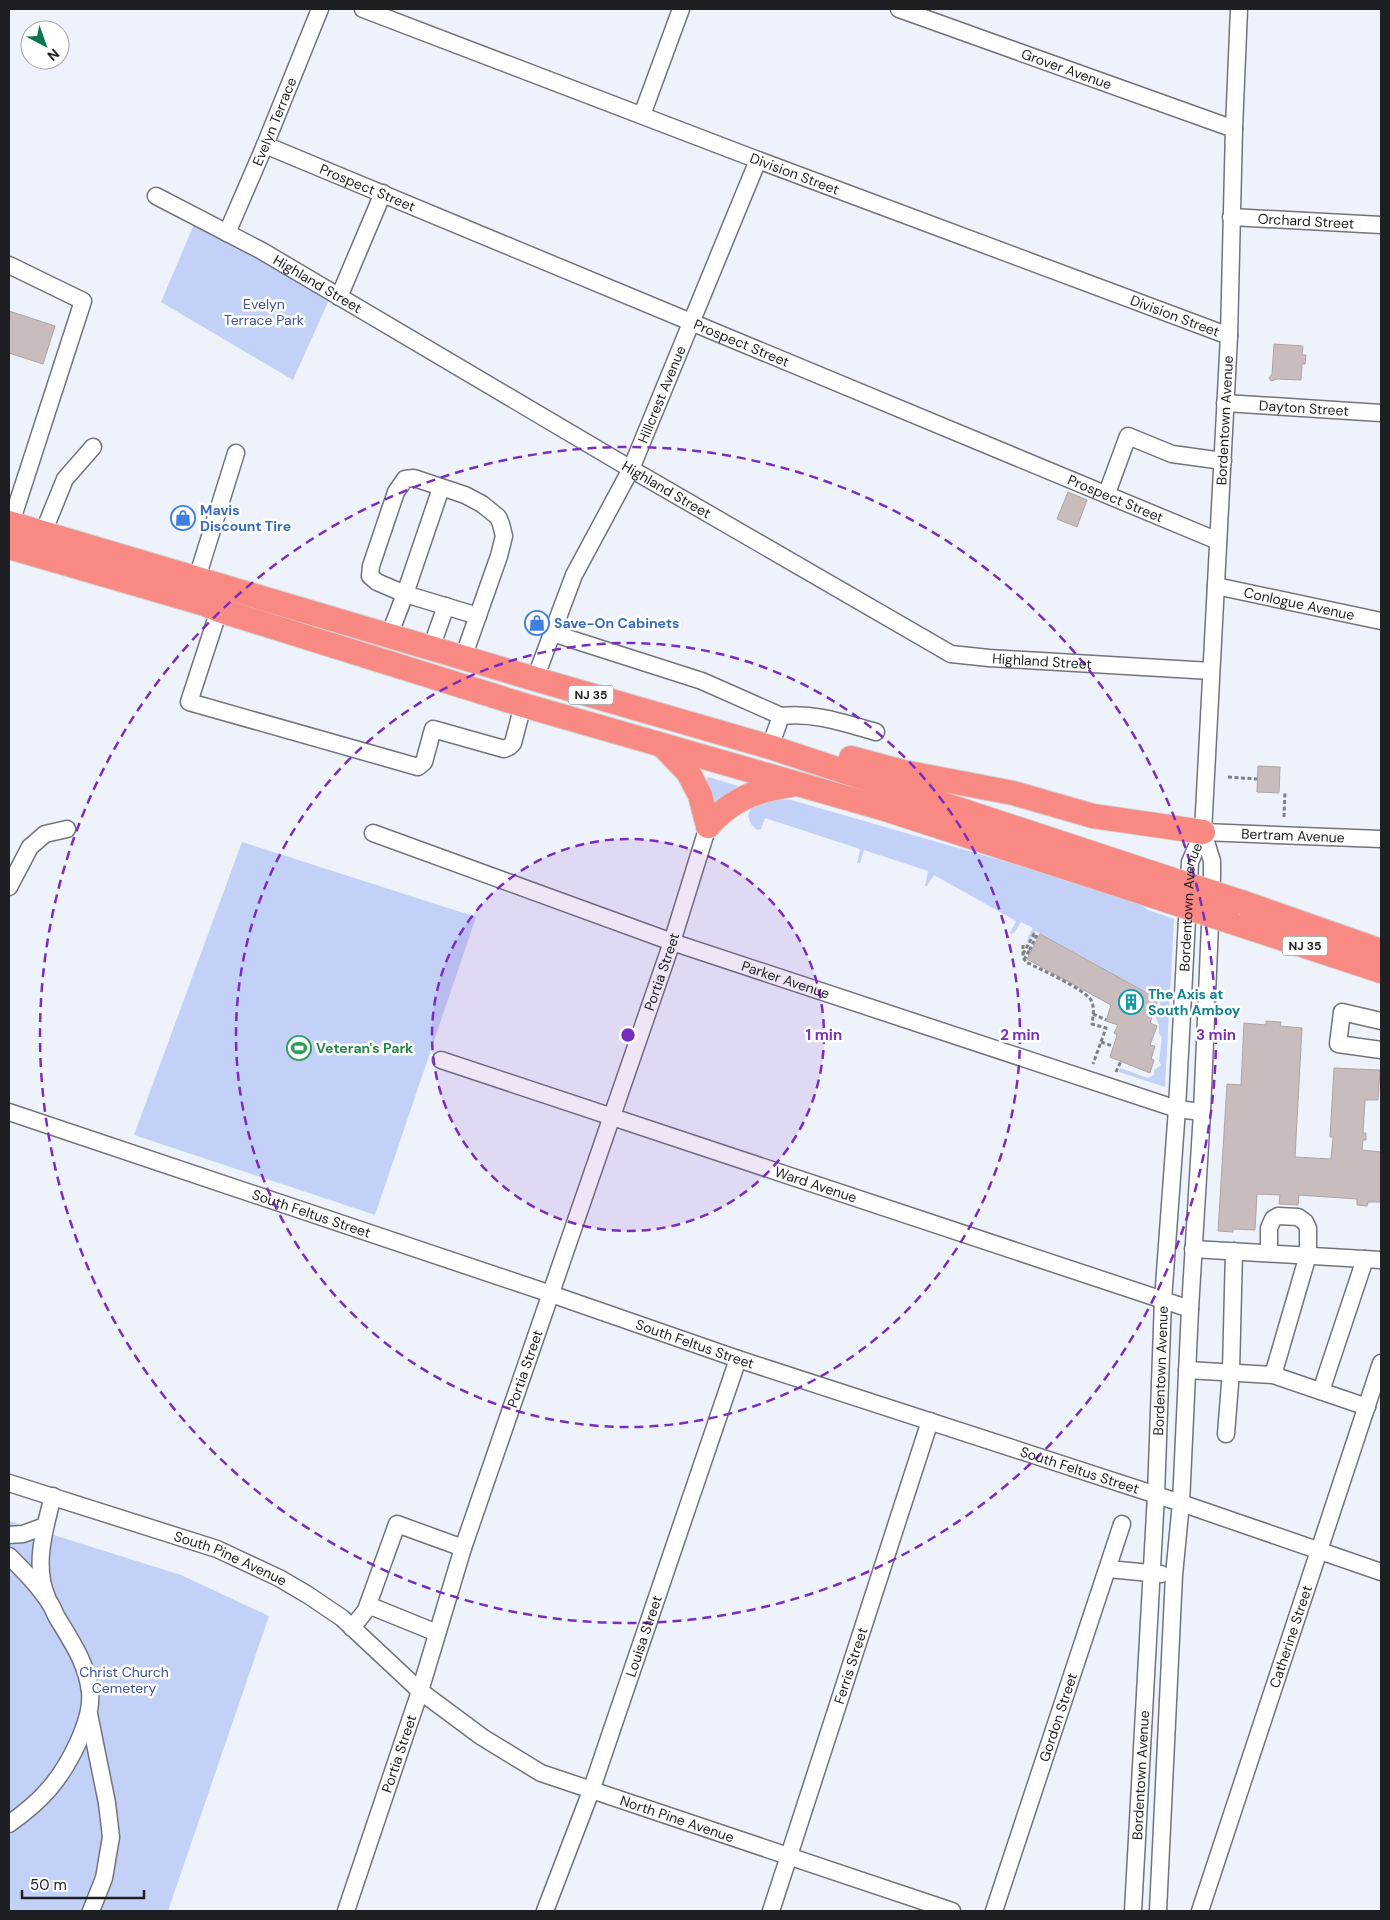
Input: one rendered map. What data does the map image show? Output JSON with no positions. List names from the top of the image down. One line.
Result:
{"streets":{"highway":["NJ 35"],"street":["Grover Avenue","Evelyn Terrace","Division Street","Prospect Street","Orchard Street","Highland Street","Hillcrest Avenue","Dayton Street","Bordentown Avenue","Conlogue Avenue","Bertram Avenue","Portia Street","Parker Avenue","Ward Avenue","South Feltus Street","South Pine Avenue","Louisa Street","Catherine Street","Ferris Street","Gordon Street","North Pine Avenue"]},"crossings":[["Grover Avenue","Bordentown Avenue"],["Evelyn Terrace","Prospect Street"],["Evelyn Terrace","Highland Street"],["Division Street","Hillcrest Avenue"],["Division Street","Bordentown Avenue"],["Prospect Street","Hillcrest Avenue"],["Prospect Street","Bordentown Avenue"],["Orchard Street","Bordentown Avenue"],["Highland Street","Hillcrest Avenue"],["Highland Street","Bordentown Avenue"],["Hillcrest Avenue","NJ 35"],["Dayton Street","Bordentown Avenue"],["Bordentown Avenue","Conlogue Avenue"],["Bordentown Avenue","Bertram Avenue"],["Bordentown Avenue","Parker Avenue"],["Bordentown Avenue","Ward Avenue"],["Bordentown Avenue","South Feltus Street"],["Portia Street","Parker Avenue"],["Portia Street","Ward Avenue"],["Portia Street","South Feltus Street"],["Portia Street","South Pine Avenue"],["Portia Street","North Pine Avenue"],["South Feltus Street","Louisa Street"],["South Feltus Street","Catherine Street"],["South Feltus Street","Ferris Street"],["South Pine Avenue","North Pine Avenue"],["Louisa Street","North Pine Avenue"],["Ferris Street","North Pine Avenue"]],"parks":["Evelyn Terrace Park","Christ Church Cemetery"],"places":{"shop":["Mavis Discount Tire","Save-On Cabinets"],"building":["The Axis at South Amboy"],"sports":["Veteran's Park"]},"scale_bar":"50 m","north":"bottom right","rings":["1 min","2 min","3 min"]}
